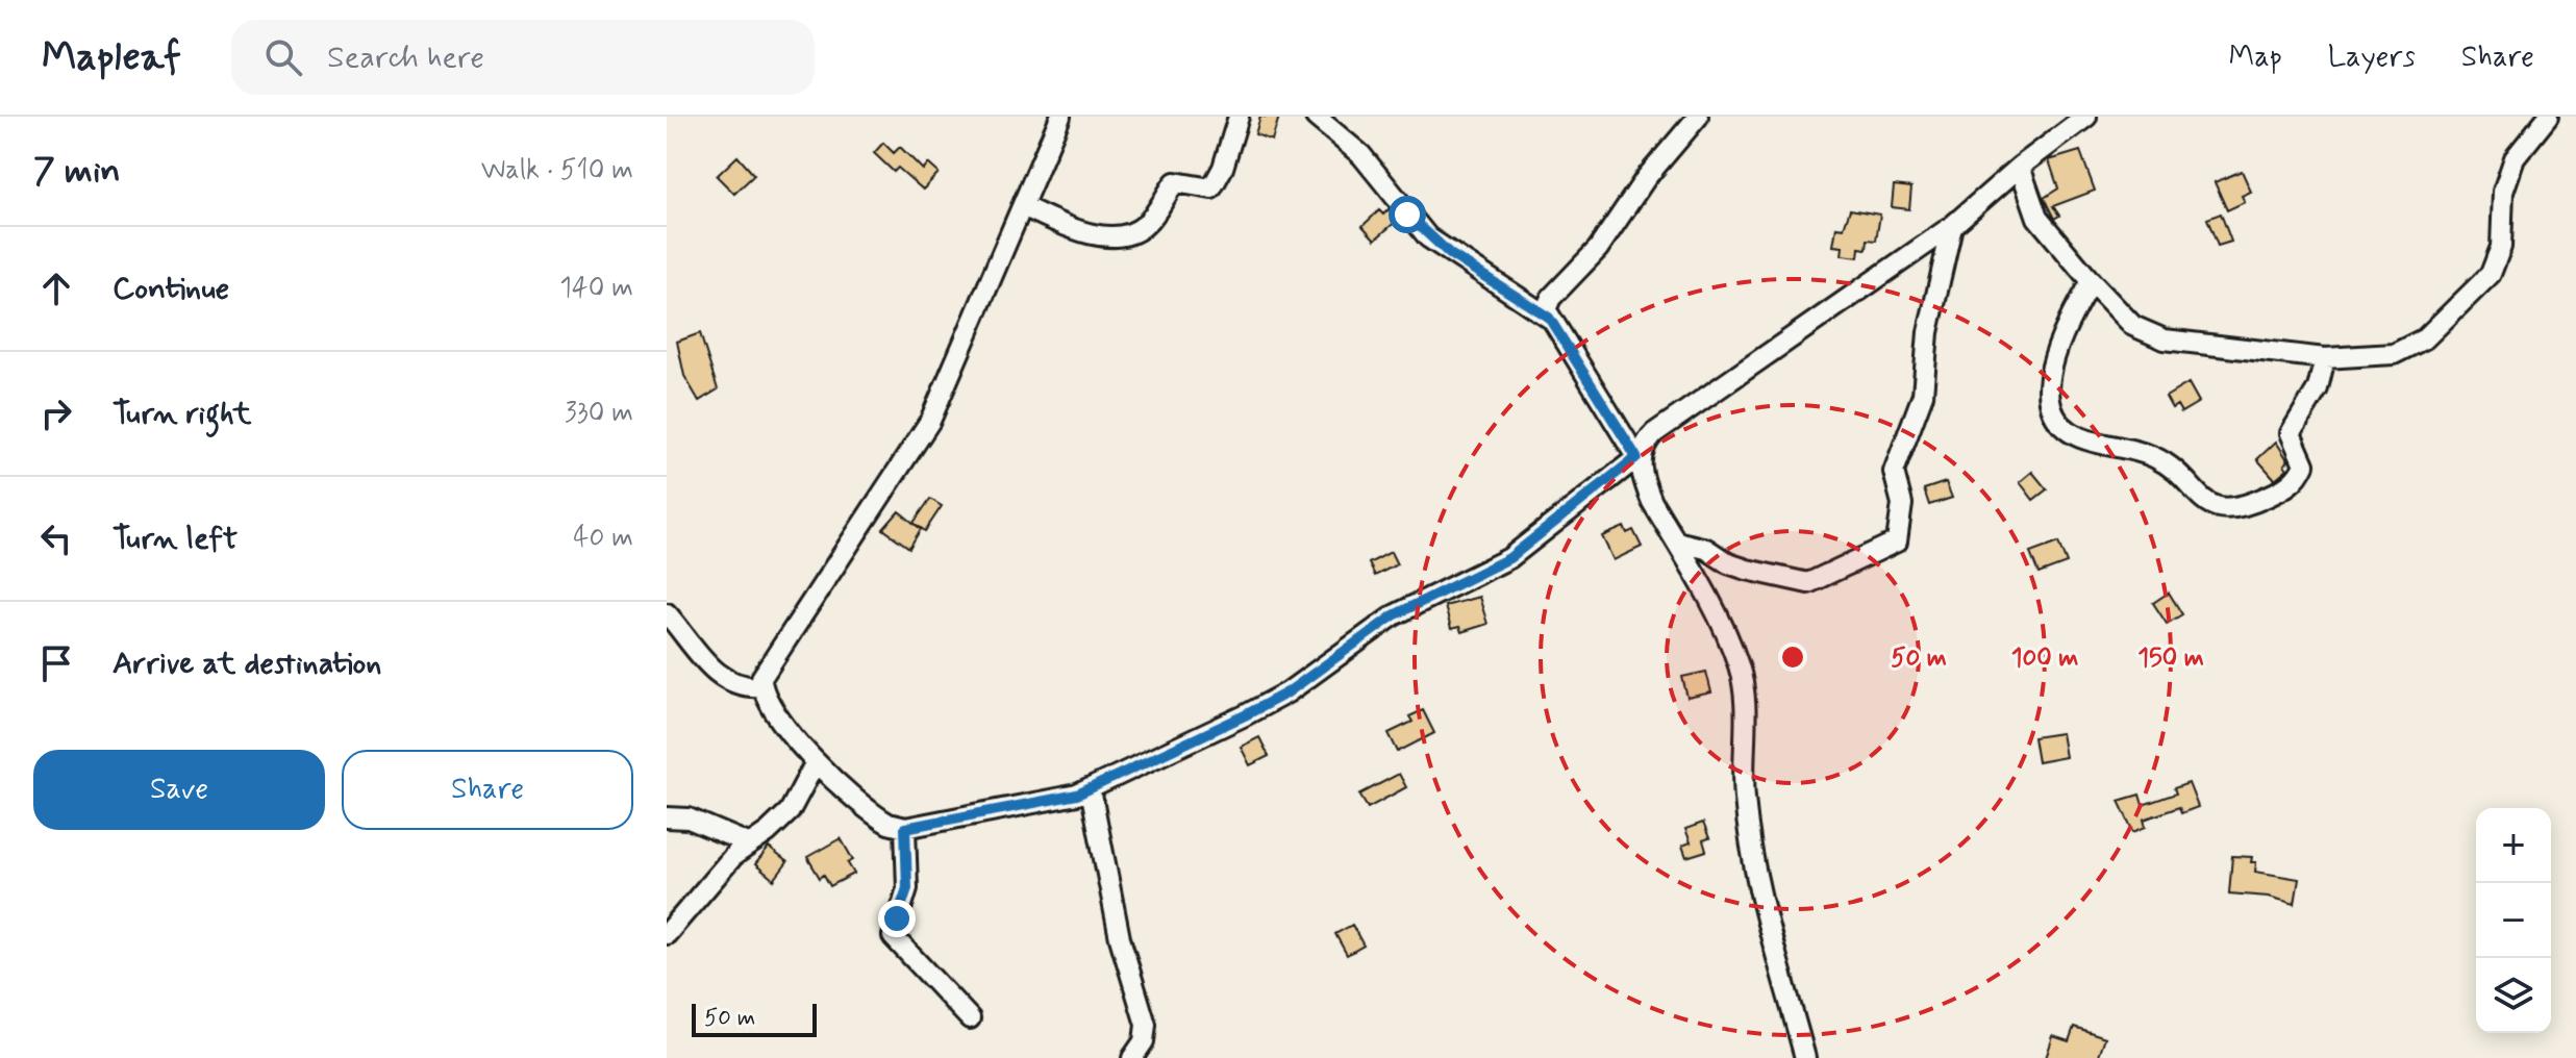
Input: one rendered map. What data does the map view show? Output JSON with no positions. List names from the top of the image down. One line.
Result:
{"scale_bar":"50 m","page":{"header":"Mapleaf","search":"Search here","nav":["Map","Layers","Share"],"heading":["7 min","Walk · 510 m"],"list":[["Continue","140 m"],["Turn right","330 m"],["Turn left","40 m"],"Arrive at destination"],"buttons":["Save","Share"],"map_buttons":["+","−"],"scale":"50 m"},"rings":["50 m","100 m","150 m"]}
